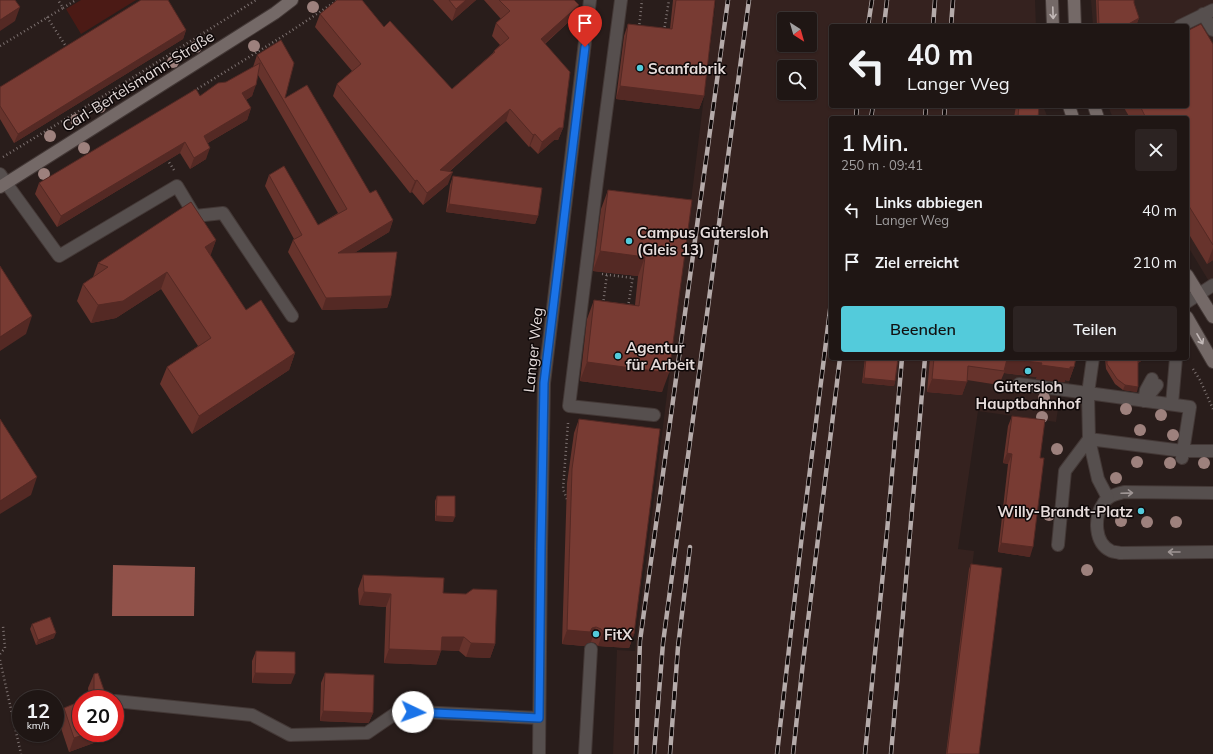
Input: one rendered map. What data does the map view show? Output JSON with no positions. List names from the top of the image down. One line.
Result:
{"streets":{"main road":["Carl-Bertelsmann-Straße"],"street":["Langer Weg"]},"places":["Scanfabrik","Campus Gütersloh (Gleis 13)","Agentur für Arbeit","Gütersloh Hauptbahnhof","Willy-Brandt-Platz","FitX"],"north":"bottom right","page":{"turn":["40 m","Langer Weg"],"heading":["1 Min.","250 m · 09:41"],"list":[{"name":"Links abbiegen","note":"Langer Weg","value":"40 m"},{"name":"Ziel erreicht","value":"210 m"}],"buttons":["Beenden","Teilen"],"speed":"12 km/h","limit":"20"}}
